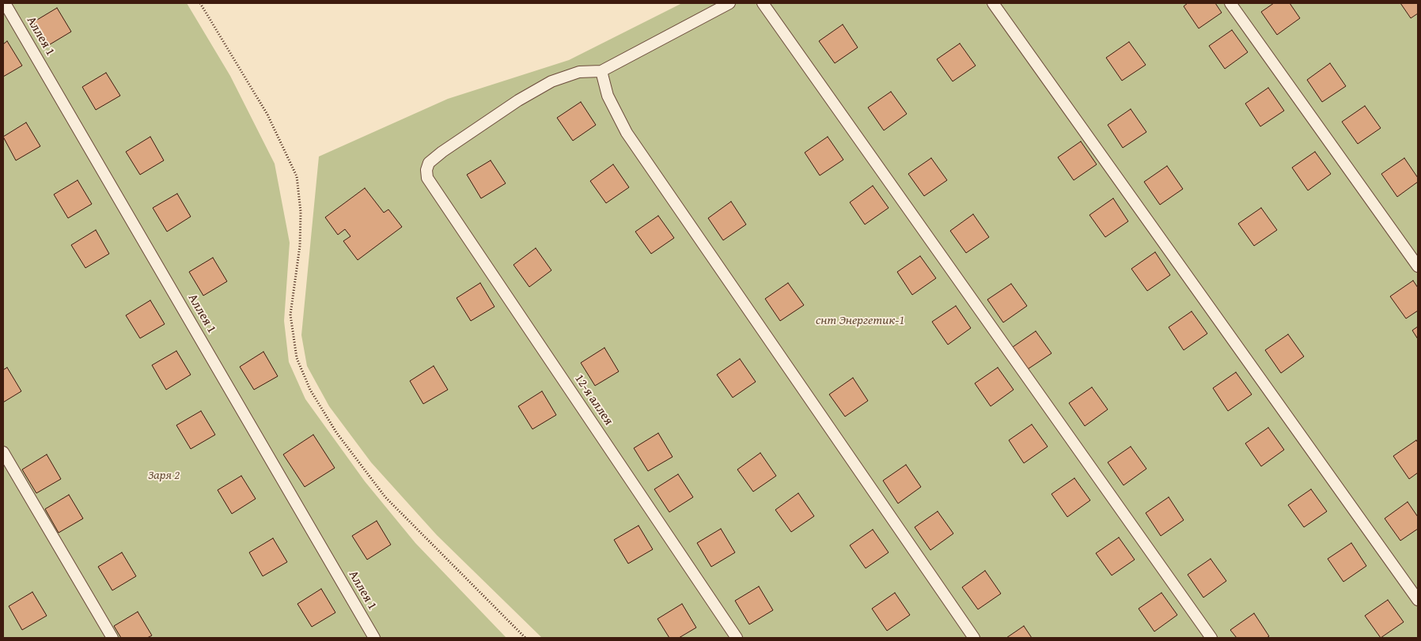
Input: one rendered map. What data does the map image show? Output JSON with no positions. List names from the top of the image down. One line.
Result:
{"streets":{"lane":["Аллея 1","12-я аллея"]},"parks":["снт Энергетик-1","Заря 2"]}
